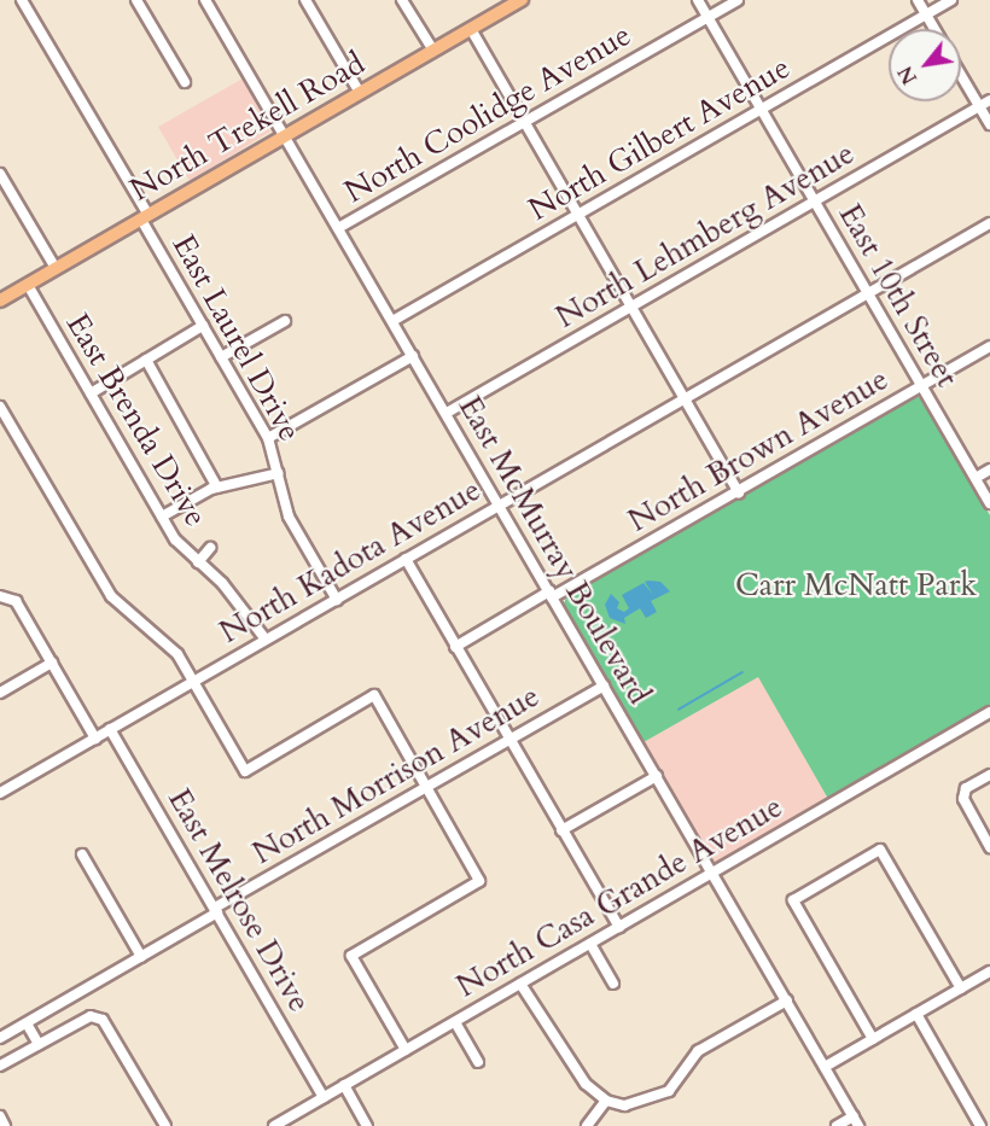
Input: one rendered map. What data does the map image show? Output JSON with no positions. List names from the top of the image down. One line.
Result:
{"streets":{"main road":["North Trekell Road"],"street":["North Coolidge Avenue","North Gilbert Avenue","North Lehmberg Avenue","East 10th Street","East Laurel Drive","East Brenda Drive","North Brown Avenue","East McMurray Boulevard","North Kadota Avenue","North Morrison Avenue","North Casa Grande Avenue","East Melrose Drive"]},"crossings":[["North Coolidge Avenue","East 10th Street"],["North Coolidge Avenue","East McMurray Boulevard"],["North Trekell Road","East Laurel Drive"],["North Trekell Road","East Brenda Drive"],["North Trekell Road","East McMurray Boulevard"],["North Gilbert Avenue","East 10th Street"],["North Gilbert Avenue","East McMurray Boulevard"],["North Lehmberg Avenue","East 10th Street"],["North Lehmberg Avenue","East McMurray Boulevard"],["East 10th Street","North Brown Avenue"],["East 10th Street","North Kadota Avenue"],["East Laurel Drive","North Kadota Avenue"],["East Brenda Drive","North Kadota Avenue"],["North Brown Avenue","East McMurray Boulevard"],["East McMurray Boulevard","North Kadota Avenue"],["East McMurray Boulevard","North Morrison Avenue"],["East McMurray Boulevard","North Casa Grande Avenue"],["North Kadota Avenue","East Melrose Drive"],["North Morrison Avenue","East Melrose Drive"],["North Casa Grande Avenue","East Melrose Drive"]],"parks":["Carr McNatt Park"],"north":"bottom left"}
